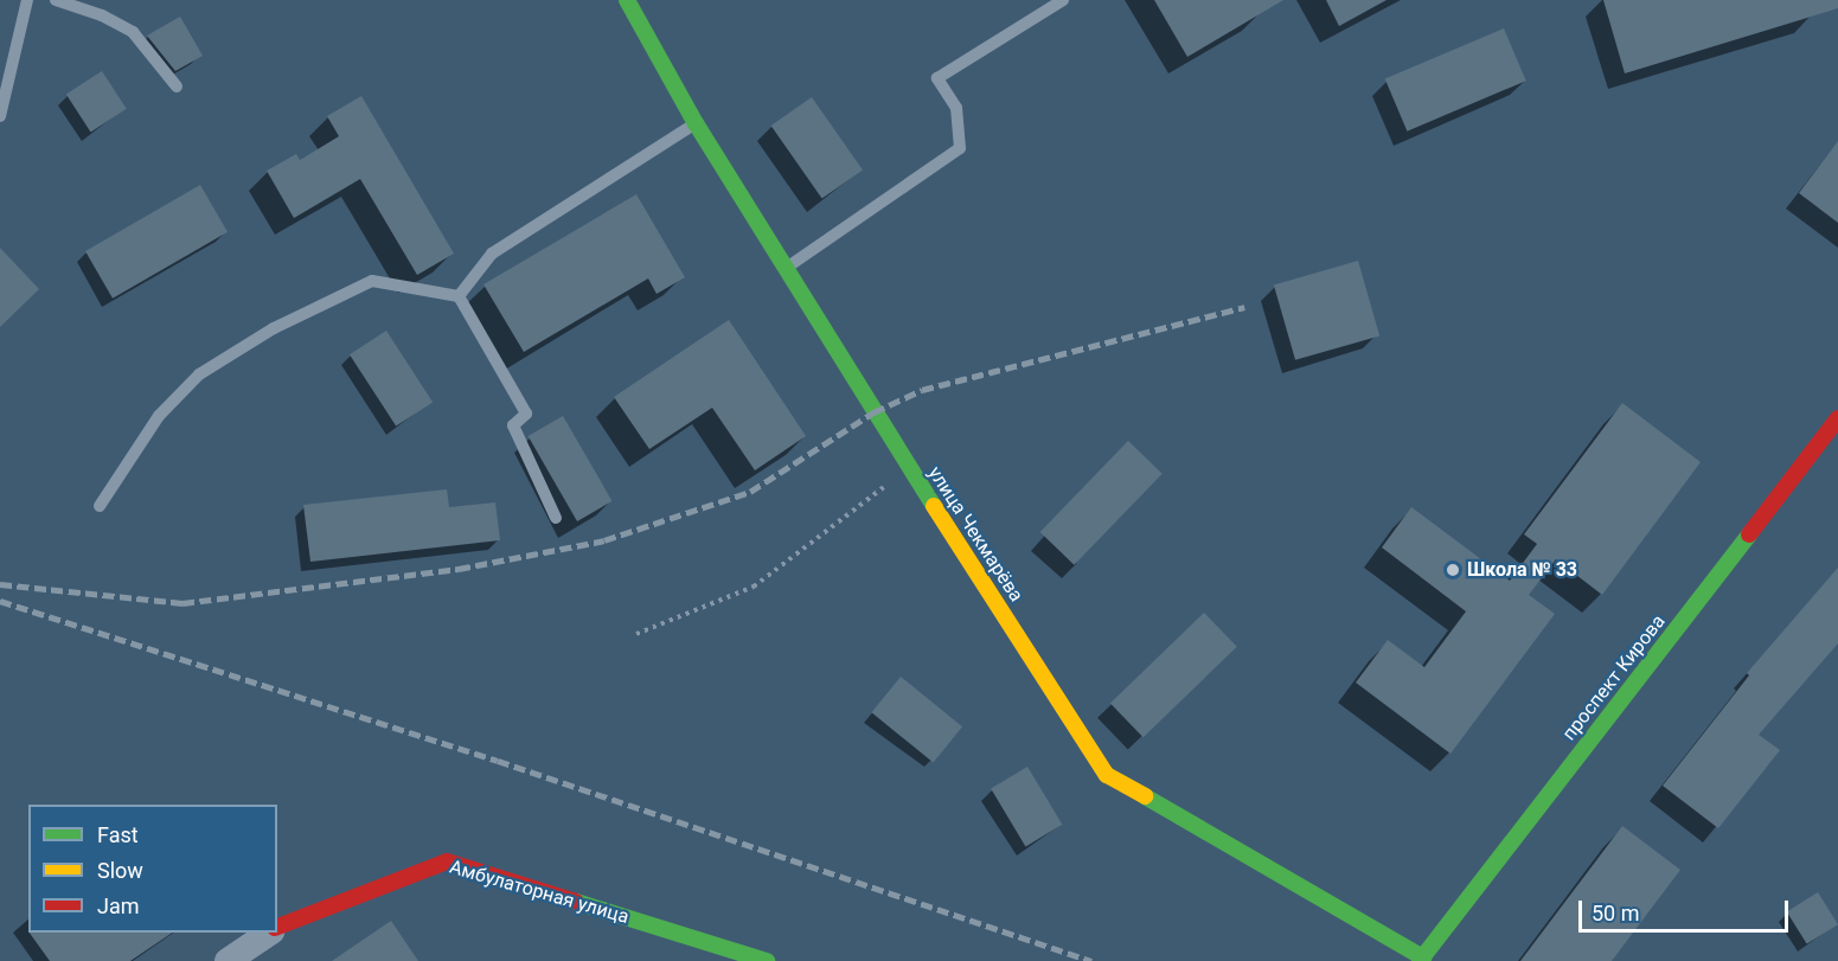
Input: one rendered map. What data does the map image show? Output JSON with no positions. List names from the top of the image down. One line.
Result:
{"streets":{"street":["улица Чекмарёва","проспект Кирова","Амбулаторная улица"]},"crossings":[["улица Чекмарёва","проспект Кирова"]],"places":["Школа № 33"],"legend":["Fast","Slow","Jam"],"scale_bar":"50 m"}
